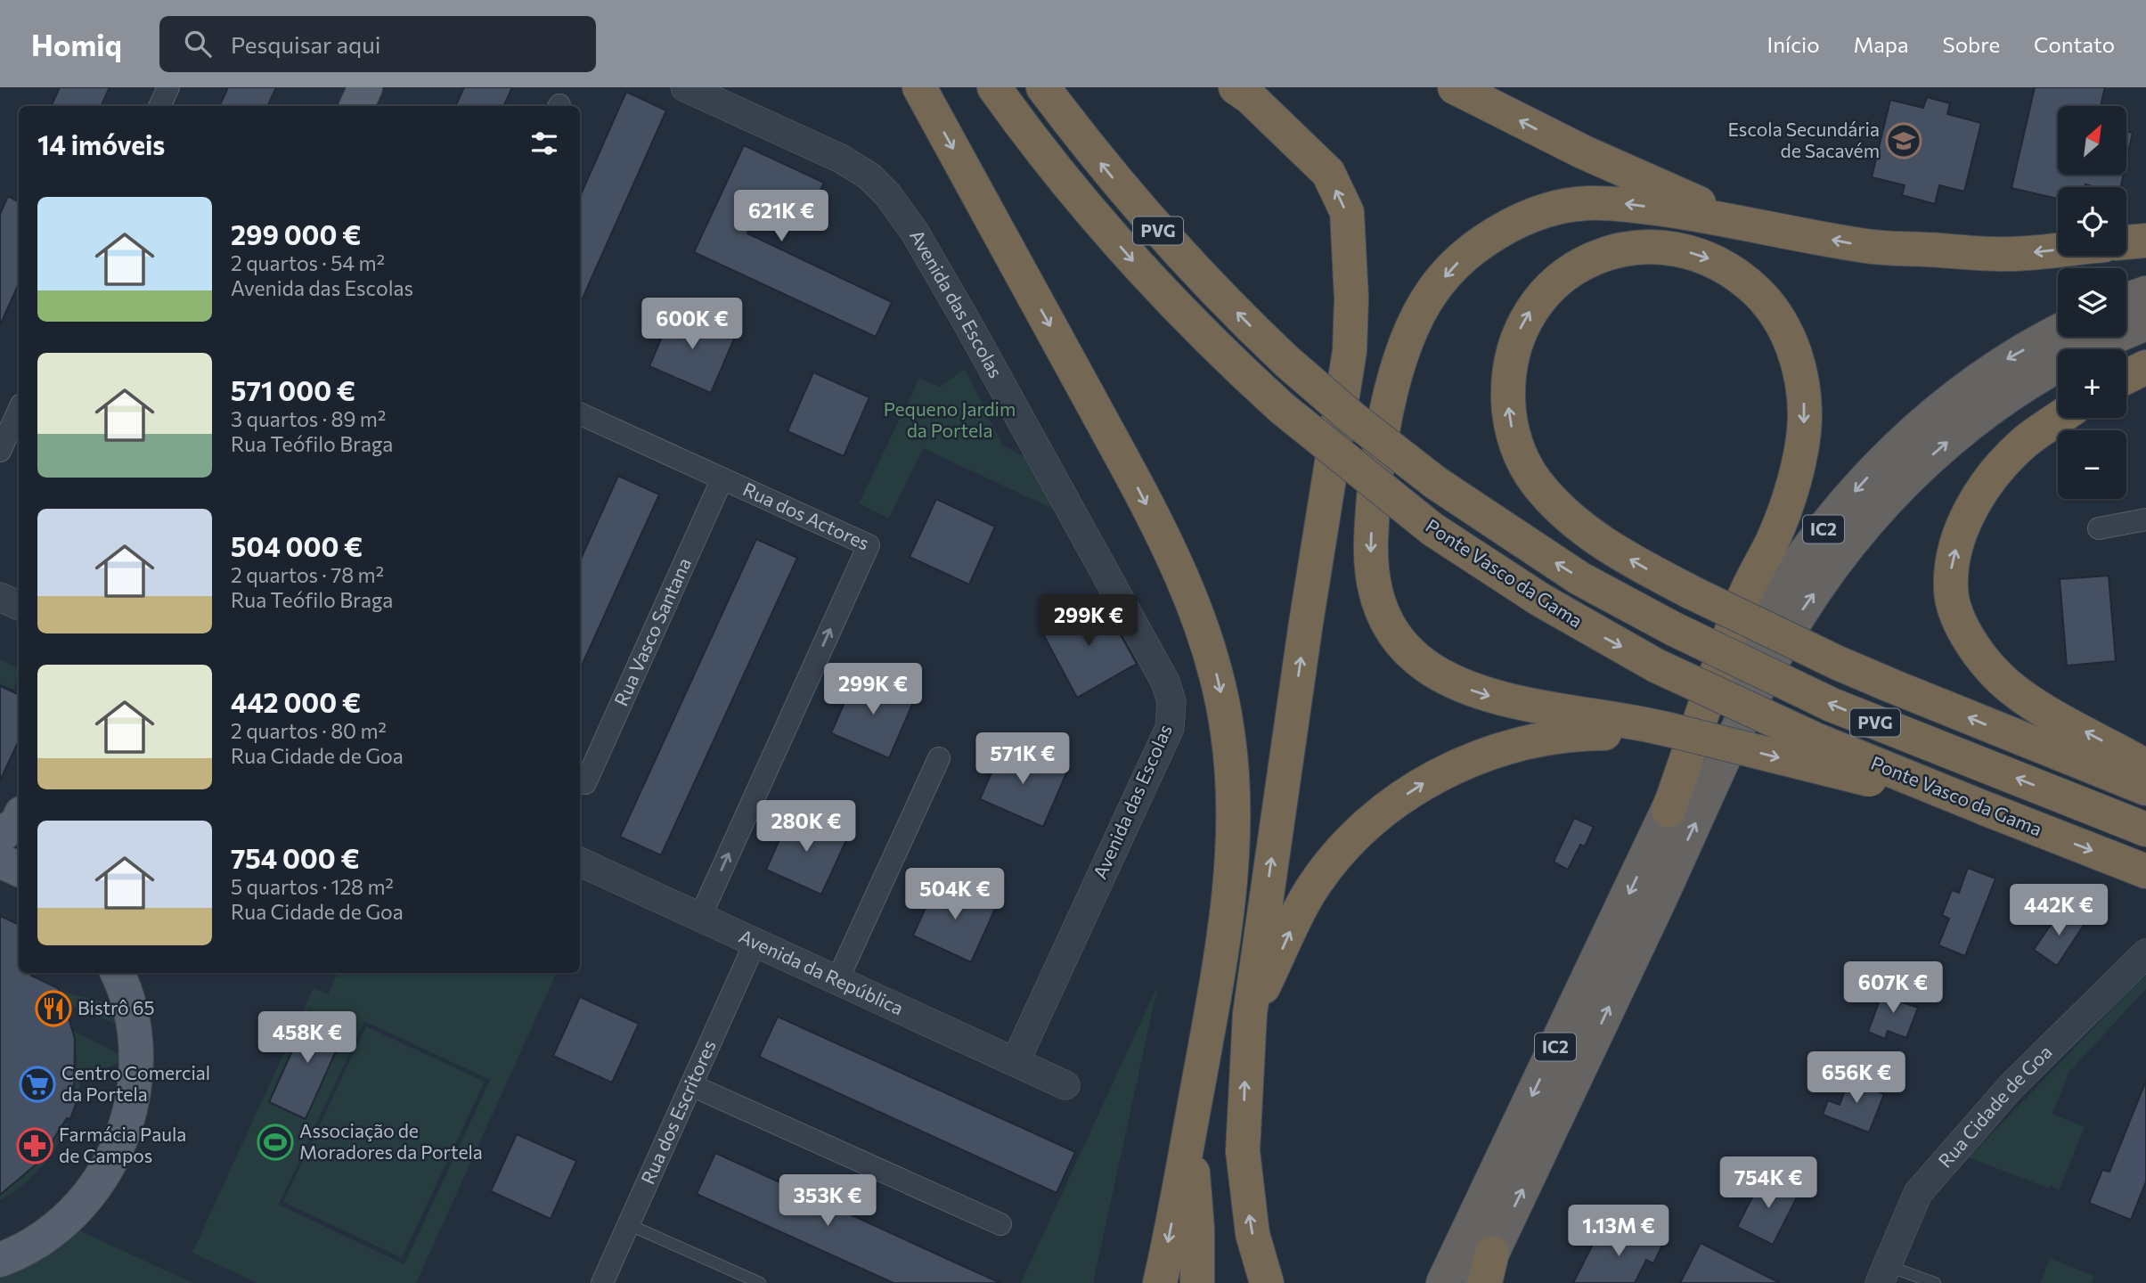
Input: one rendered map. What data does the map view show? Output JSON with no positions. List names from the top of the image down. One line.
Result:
{"streets":{"highway":["PVG","IC2","Ponte Vasco da Gama"],"street":["Avenida das Escolas","Rua dos Actores","Rua Vasco Santana","Avenida da República","Rua Cidade de Goa","Rua dos Escritores"]},"crossings":[["Avenida das Escolas","Avenida da República"],["Rua dos Actores","Rua Vasco Santana"],["Rua dos Actores","Avenida da República"],["Avenida da República","Rua dos Escritores"]],"parks":["Pequeno Jardim da Portela"],"places":{"school or university":["Escola Secundária de Sacavém"],"restaurant":["Bistrô 65"],"supermarket":["Centro Comercial da Portela"],"sports":["Associação de Moradores da Portela"],"pharmacy":["Farmácia Paula de Campos"]},"north":"top right","page":{"header":"Homiq","search":"Pesquisar aqui","nav":["Início","Mapa","Sobre","Contato"],"map_buttons":["+","−"],"heading":"14 imóveis","list":[{"name":"299 000 €","note":"2 quartos · 54 m² · Avenida das Escolas"},{"name":"571 000 €","note":"3 quartos · 89 m² · Rua Teófilo Braga"},{"name":"504 000 €","note":"2 quartos · 78 m² · Rua Teófilo Braga"},{"name":"442 000 €","note":"2 quartos · 80 m² · Rua Cidade de Goa"},{"name":"754 000 €","note":"5 quartos · 128 m² · Rua Cidade de Goa"}],"price":["621K €","600K €","299K €","299K €","571K €","280K €","504K €","442K €","607K €","458K €","656K €","754K €","353K €","1.13M €"]}}
